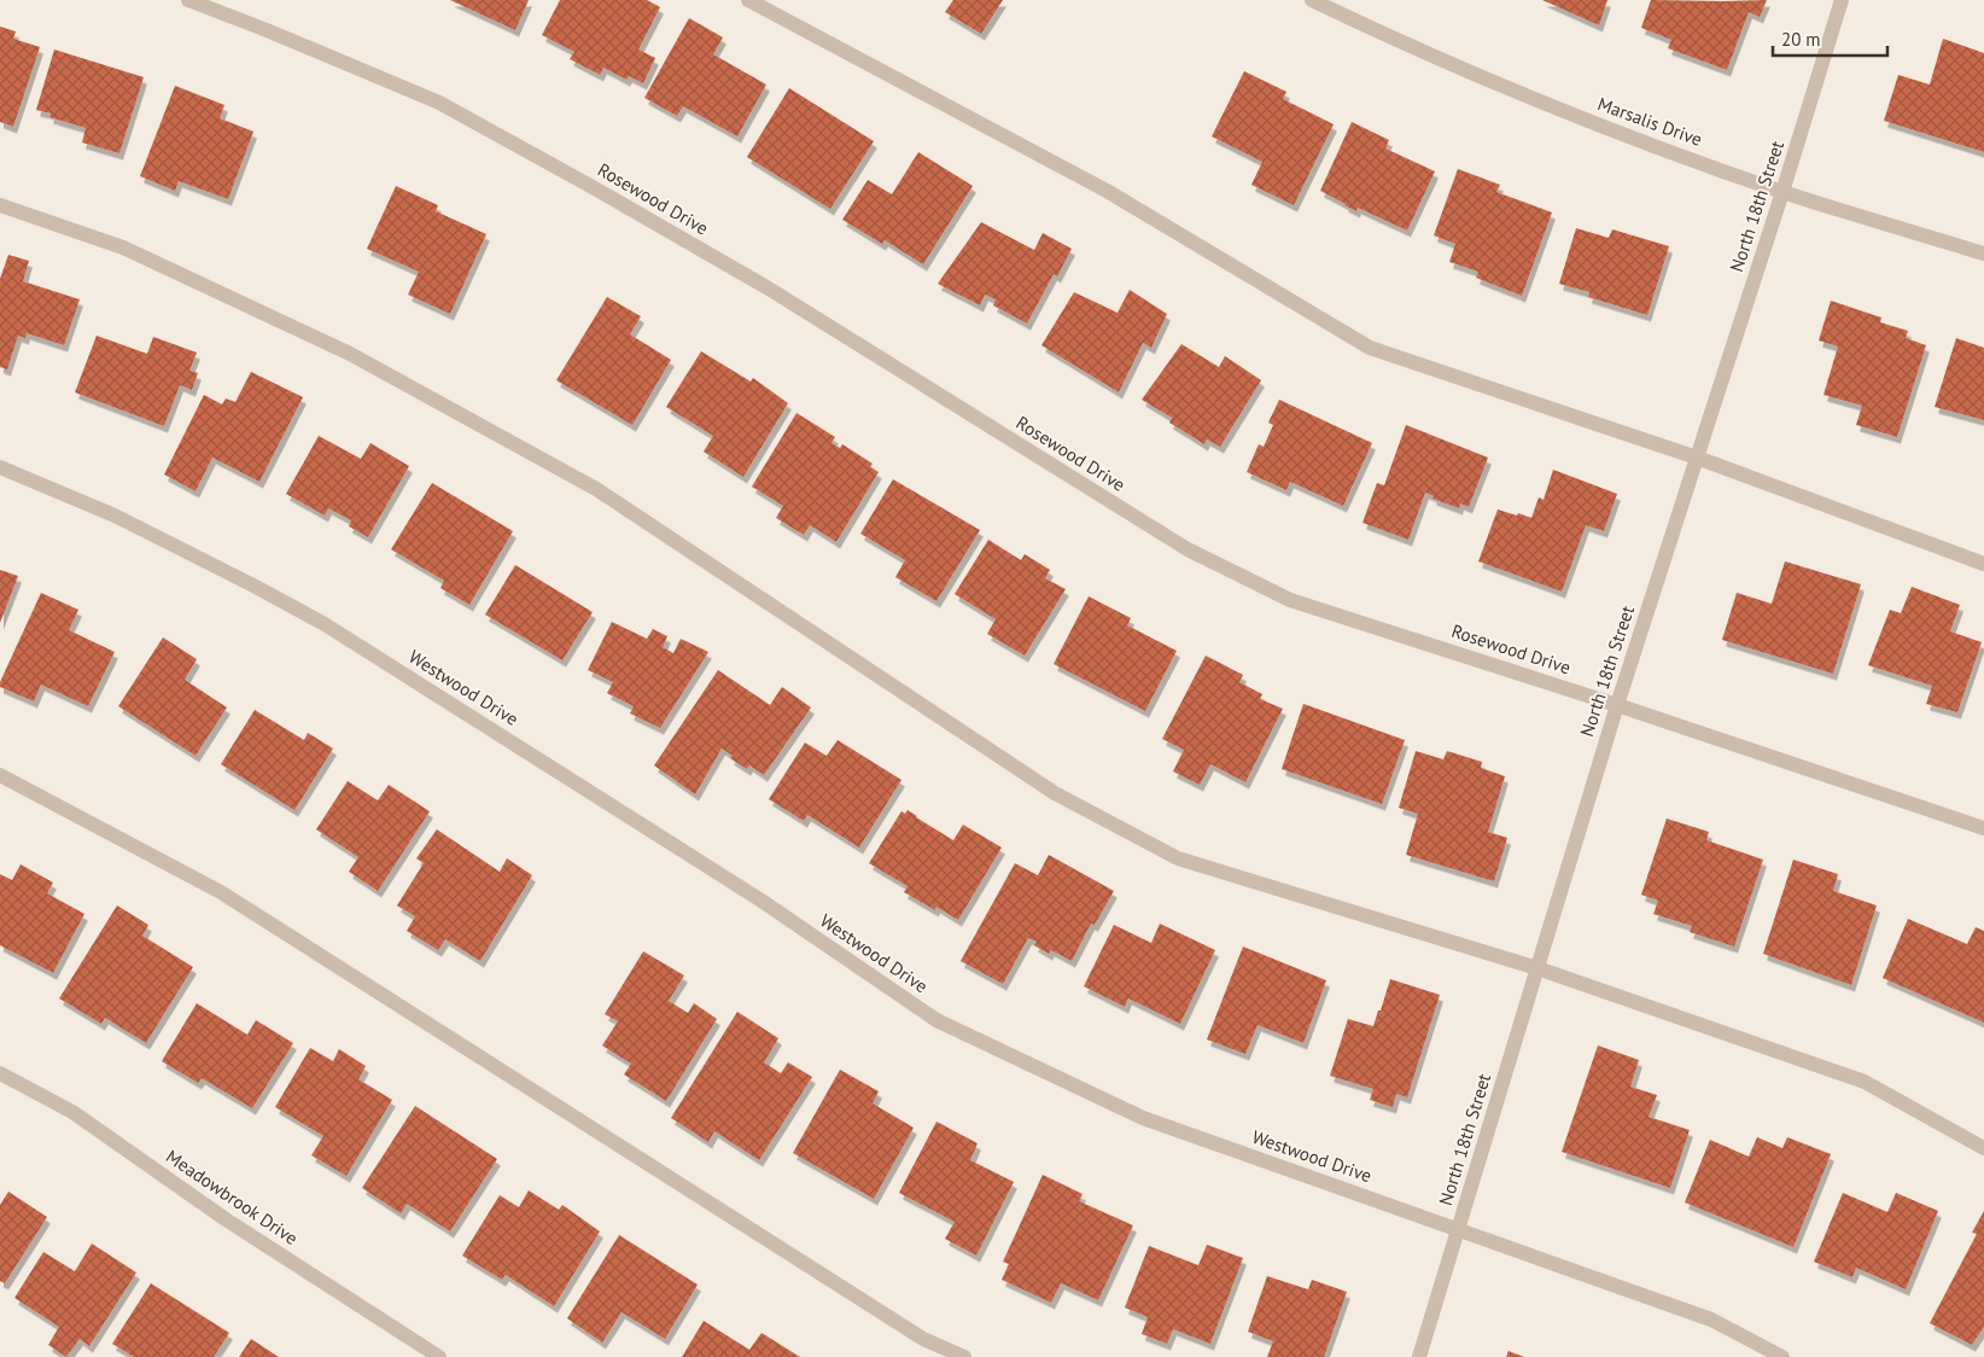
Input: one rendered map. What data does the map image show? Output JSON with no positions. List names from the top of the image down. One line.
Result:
{"streets":{"street":["Marsalis Drive","Rosewood Drive","North 18th Street","Westwood Drive","Meadowbrook Drive"]},"crossings":[["Marsalis Drive","North 18th Street"],["Rosewood Drive","North 18th Street"],["North 18th Street","Westwood Drive"]],"scale_bar":"20 m"}
